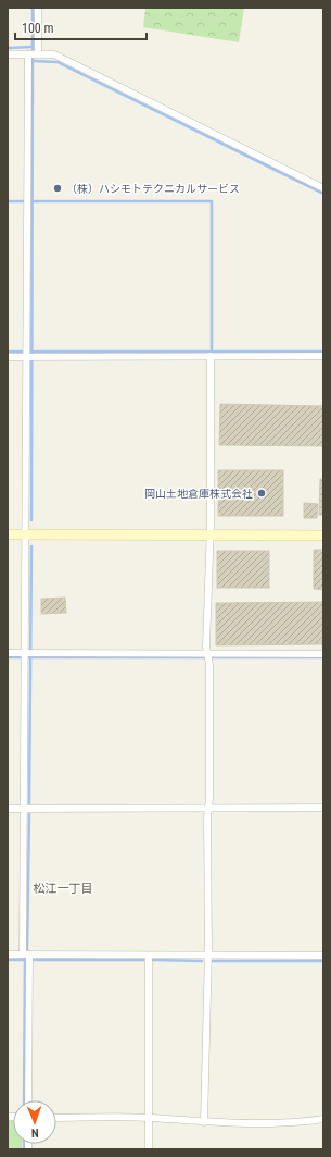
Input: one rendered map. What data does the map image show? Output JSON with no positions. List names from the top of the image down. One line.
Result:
{"districts":["松江一丁目"],"places":["（株）ハシモトテクニカルサービス","岡山土地倉庫株式会社"],"scale_bar":"100 m","north":"bottom"}
